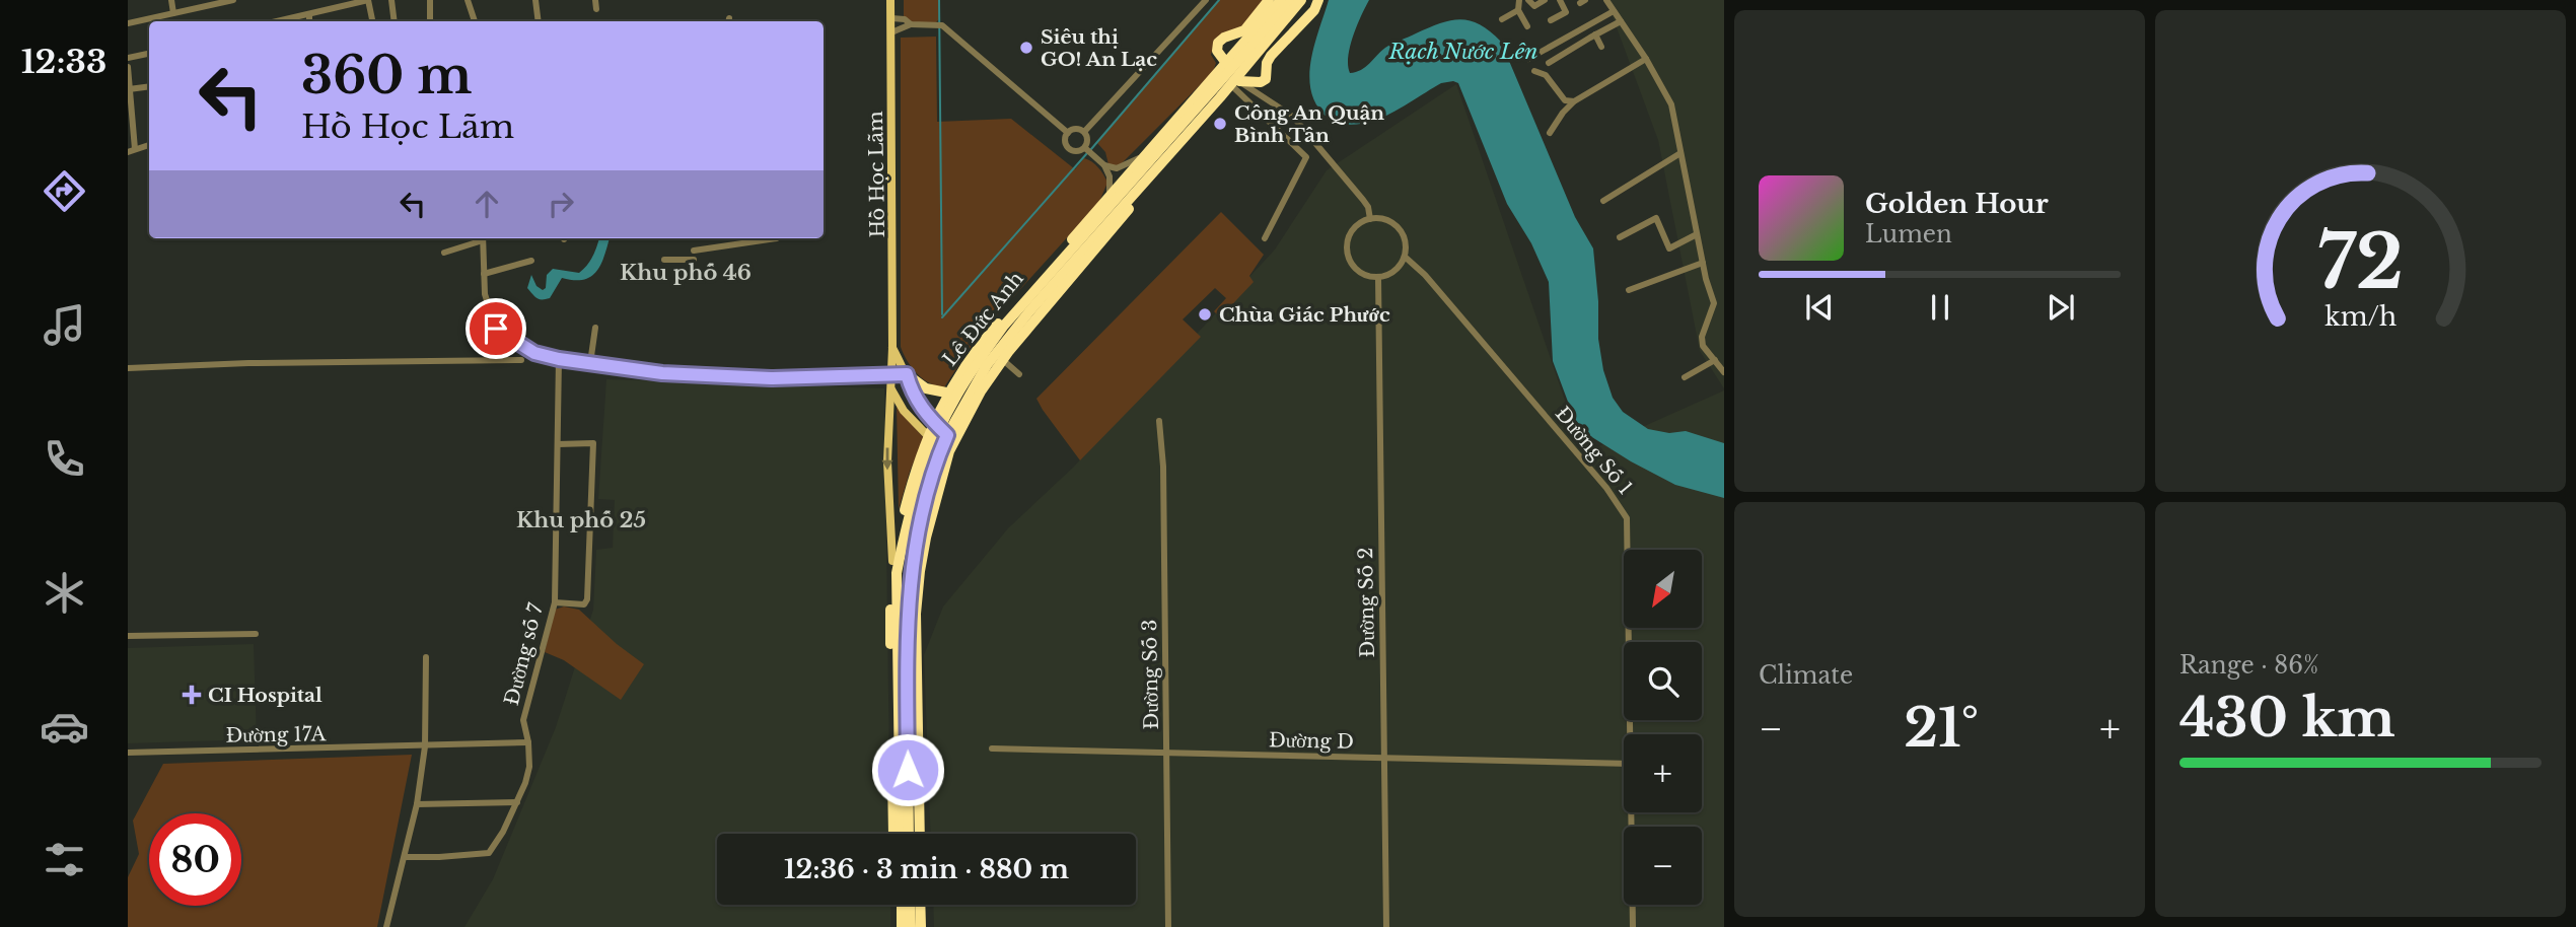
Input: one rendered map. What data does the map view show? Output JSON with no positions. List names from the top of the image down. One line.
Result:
{"streets":{"highway":["Lê Đức Anh"],"main road":["Hồ Học Lãm"],"street":["Đường Số 1","Đường Số 2","Đường số 7","Đường Số 3","Đường 17A","Đường D"]},"crossings":[["Hồ Học Lãm","Lê Đức Anh"],["Đường Số 1","Đường Số 2"],["Đường Số 2","Đường D"],["Đường số 7","Đường 17A"],["Đường Số 3","Đường D"]],"districts":["Khu phố 46","Khu phố 25"],"water":["Rạch Nước Lên"],"places":{"other":["Siêu thị GO! An Lạc","Công An Quận Bình Tân","Chùa Giác Phước"],"health":["CI Hospital"]},"north":"bottom left","page":{"tabs":"12:33","turn":["360 m","Hồ Học Lãm"],"song":["Golden Hour","Lumen"],"tile":["Climate",["Range · 86%","430 km"]],"map_buttons":["+","−"],"heat":["−","21°","+"],"limit":"80","trip":"12:36 · 3 min · 880 m","gauge":["72","km/h"]}}
